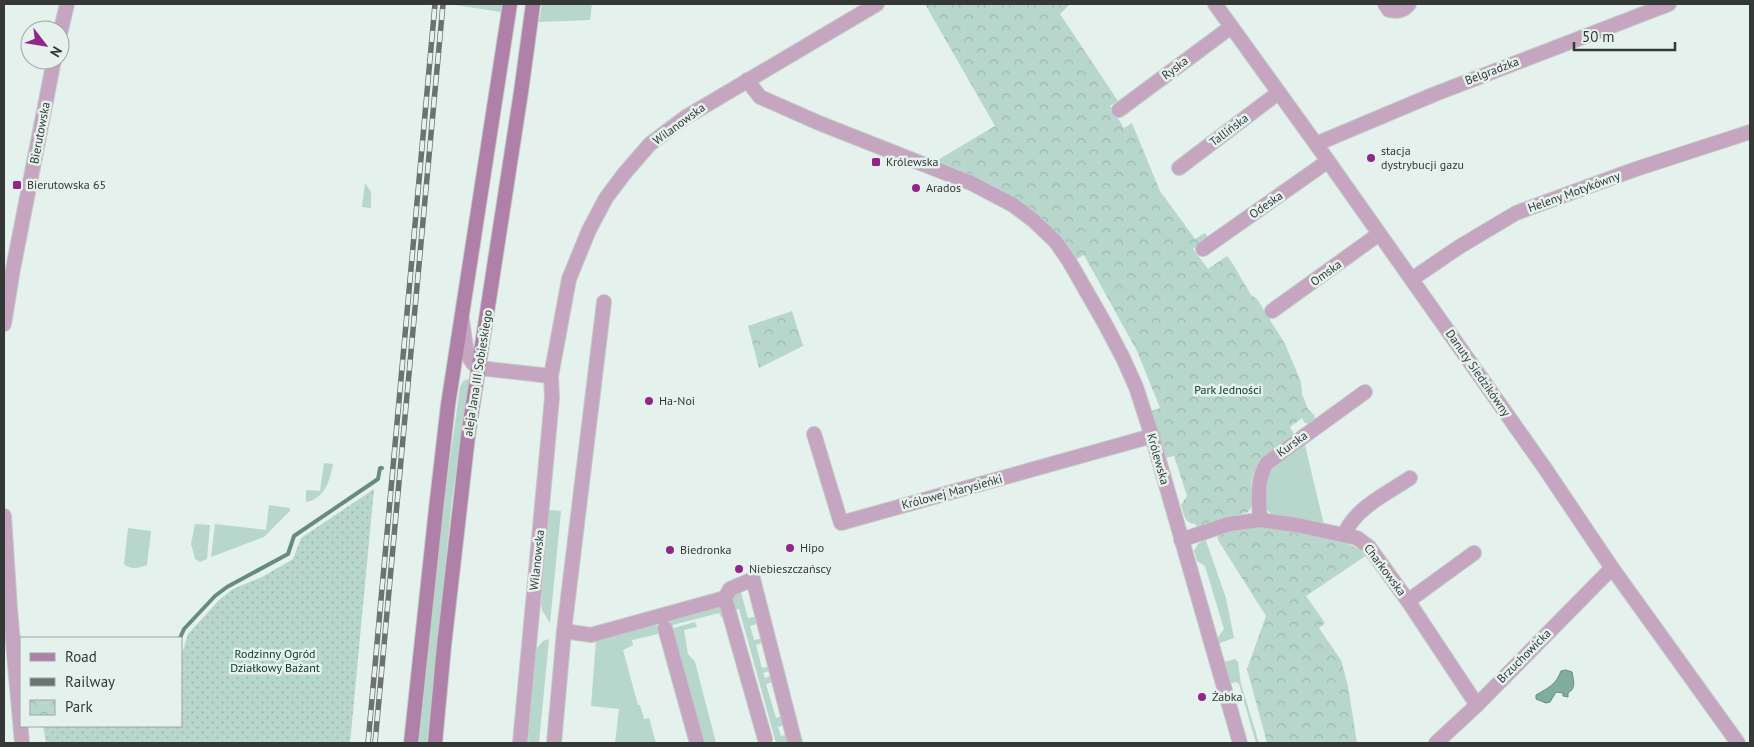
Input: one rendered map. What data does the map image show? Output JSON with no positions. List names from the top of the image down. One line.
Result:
{"streets":{"main road":["aleja Jana III Sobieskiego"],"street":["Ryska","Belgradzka","Wilanowska","Tallińska","Bierutowska","Heleny Motykówny","Odeska","Omska","Danuty Siedzikówny","Kurska","Królewska","Królowej Marysieńki","Charkowska","Brzuchowicka"]},"crossings":[["Ryska","Danuty Siedzikówny"],["Belgradzka","Danuty Siedzikówny"],["Wilanowska","Królewska"],["Tallińska","Danuty Siedzikówny"],["Heleny Motykówny","Danuty Siedzikówny"],["Odeska","Danuty Siedzikówny"],["Omska","Danuty Siedzikówny"],["Danuty Siedzikówny","Brzuchowicka"],["Kurska","Charkowska"],["Królewska","Królowej Marysieńki"],["Królewska","Charkowska"],["Charkowska","Brzuchowicka"]],"parks":["Park Jedności","Rodzinny Ogród Działkowy Bażant"],"places":{"other":["stacja dystrybucji gazu","Arados","Ha-Noi","Hipo","Biedronka","Niebieszczańscy","Żabka"],"transit":["Królewska","Bierutowska 65"]},"legend":["Road","Railway","Park"],"scale_bar":"50 m","north":"bottom right"}
